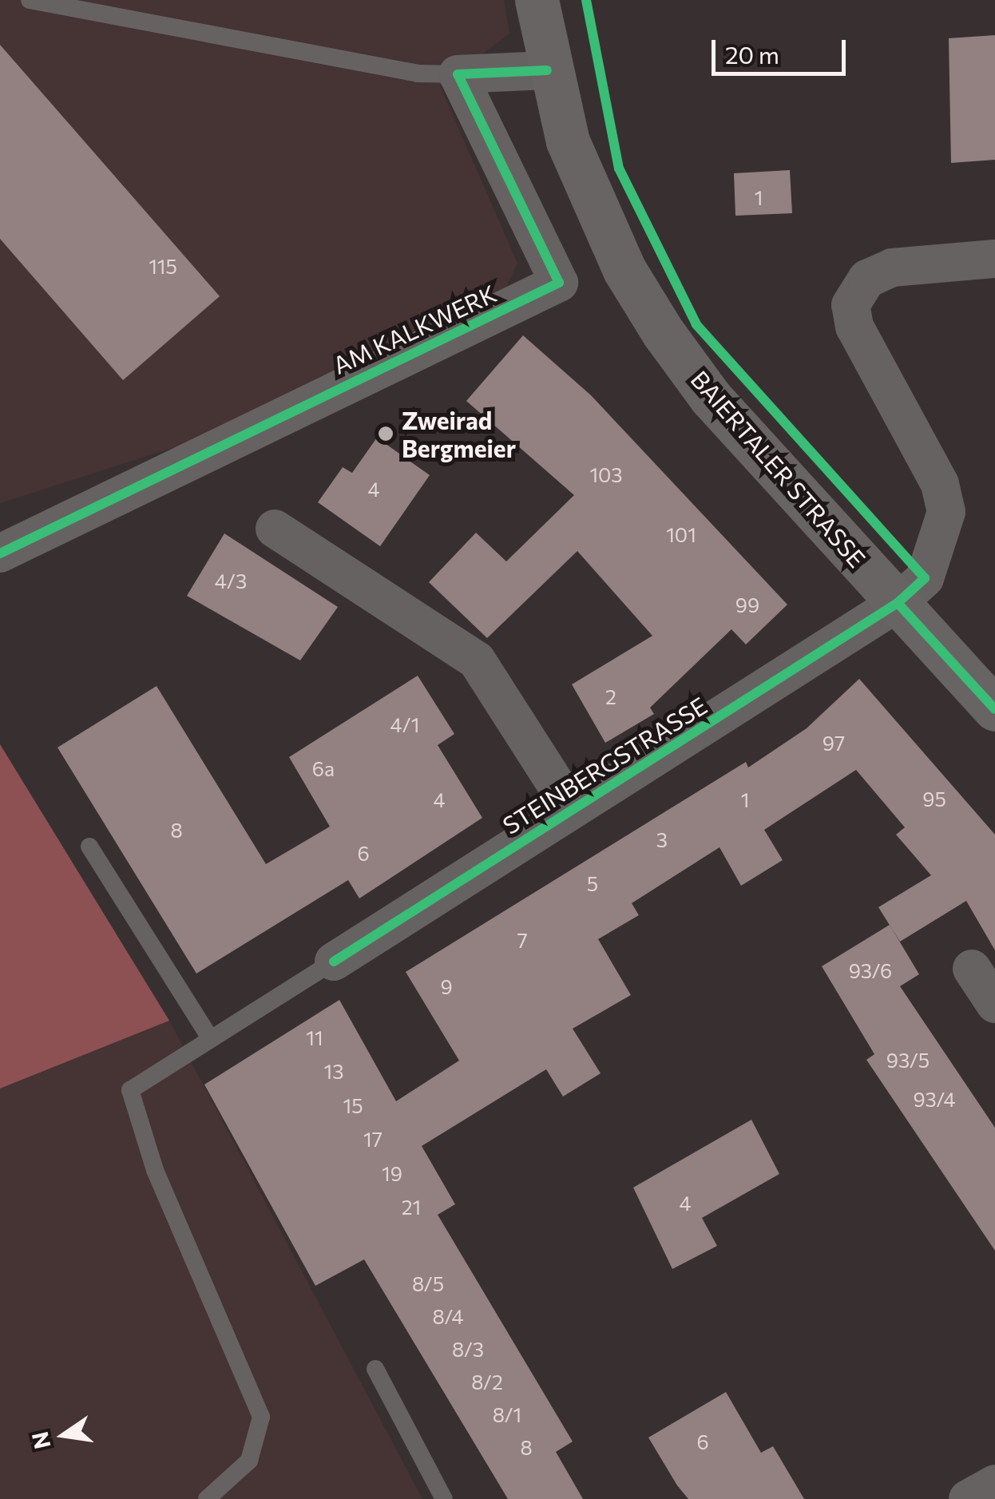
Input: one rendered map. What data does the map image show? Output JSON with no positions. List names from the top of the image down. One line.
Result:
{"streets":{"main road":["BAIERTALER STRASSE"],"street":["AM KALKWERK","STEINBERGSTRASSE"]},"crossings":[["BAIERTALER STRASSE","STEINBERGSTRASSE"]],"places":["Zweirad Bergmeier"],"house_numbers":["1","115","103","4","101","4/3","99","2","4/1","97","6a","95","4","1","8","3","6","5","7","93/6","9","11","93/5","13","93/4","15","17","19","4","21","8/5","8/4","8/3","8/2","8/1","6","8"],"scale_bar":"20 m","north":"left"}
